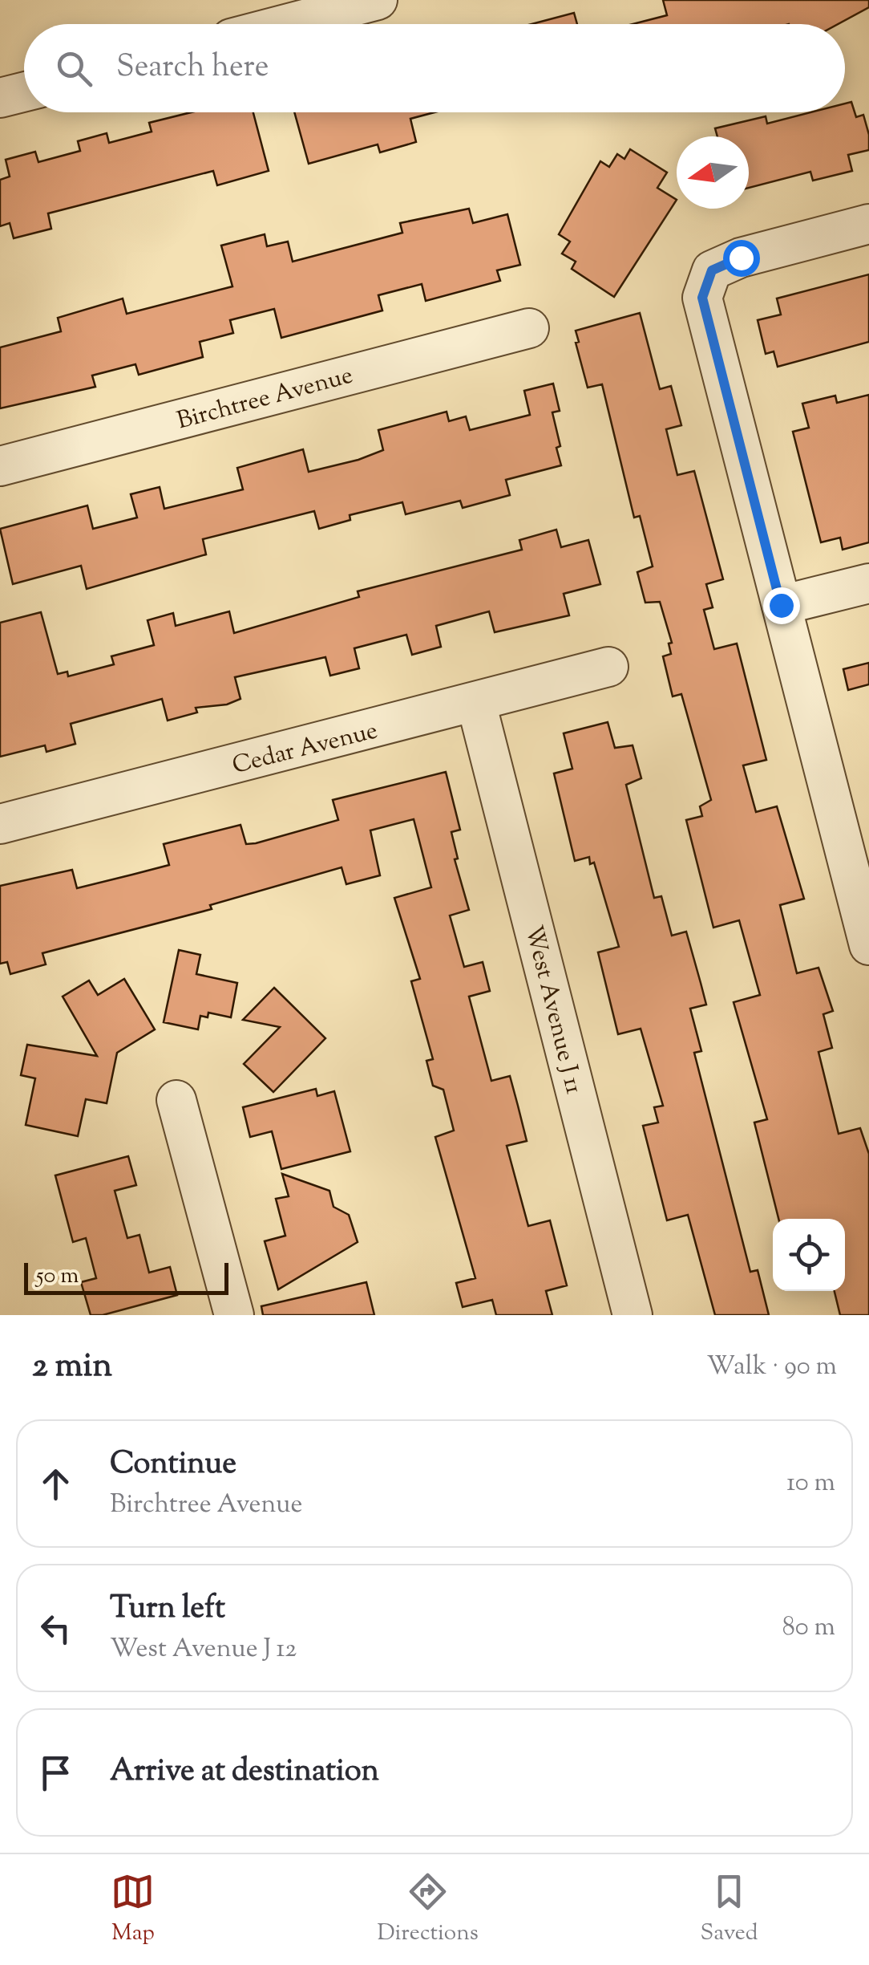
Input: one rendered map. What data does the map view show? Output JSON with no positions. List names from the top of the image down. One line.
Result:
{"streets":{"street":["Birchtree Avenue","Cedar Avenue","West Avenue J 11"]},"crossings":[["Cedar Avenue","West Avenue J 11"]],"scale_bar":"50 m","north":"left","page":{"search":"Search here","scale":"50 m","heading":["2 min","Walk · 90 m"],"list":[["Continue","Birchtree Avenue","10 m"],["Turn left","West Avenue J 12","80 m"],"Arrive at destination"],"nav":["Map","Directions","Saved"]}}
